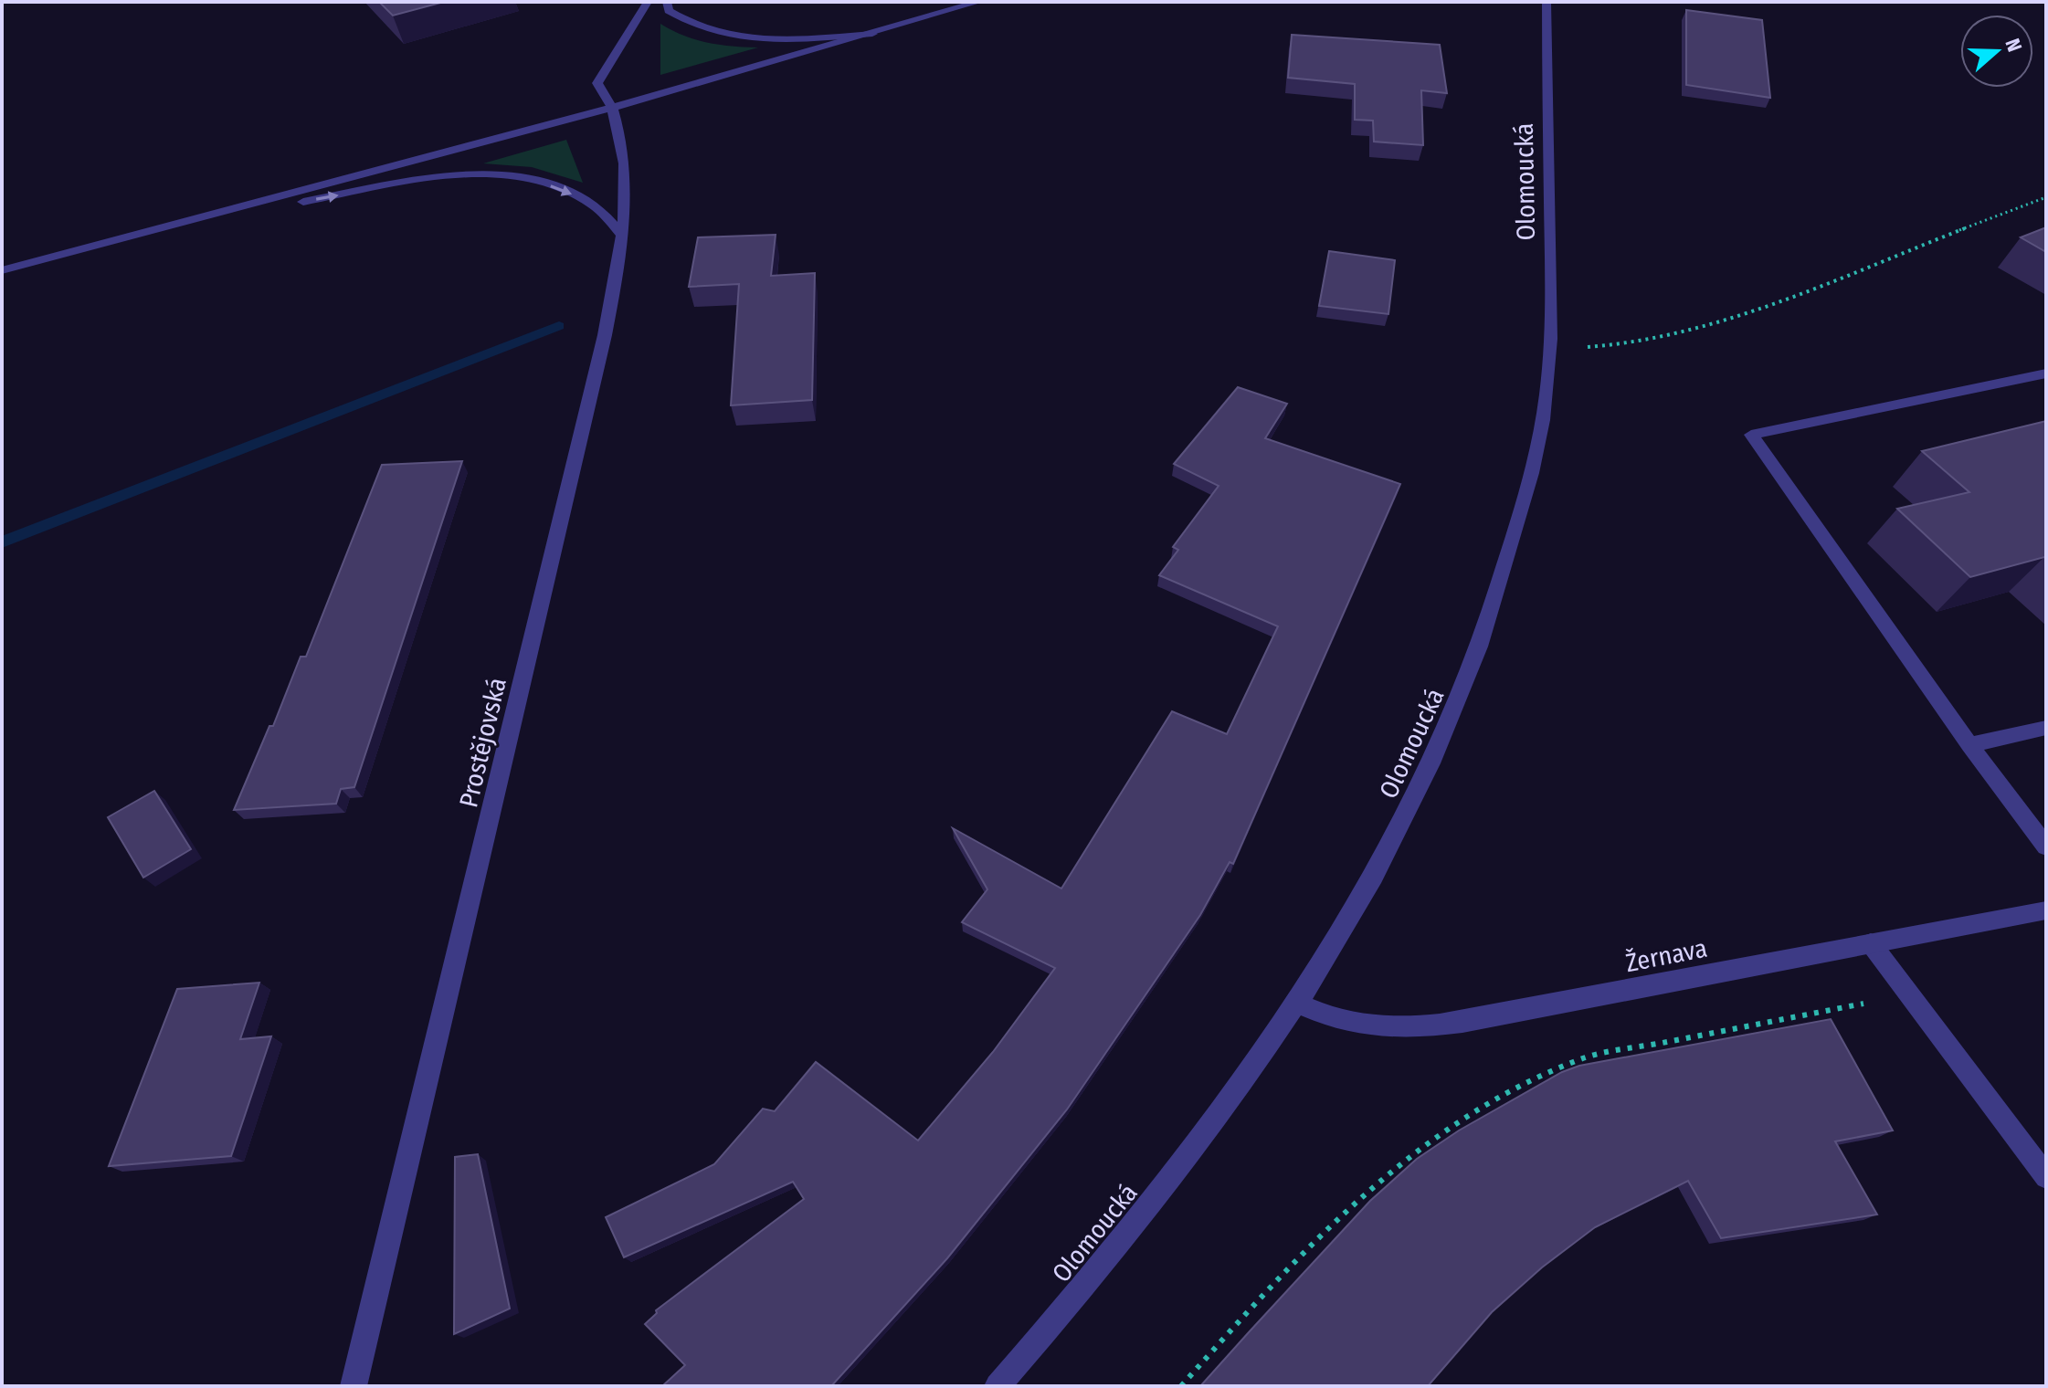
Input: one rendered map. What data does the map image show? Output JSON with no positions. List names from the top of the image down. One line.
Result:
{"streets":{"street":["Olomoucká","Prostějovská","Žernava"]},"crossings":[["Olomoucká","Žernava"]],"north":"right"}
